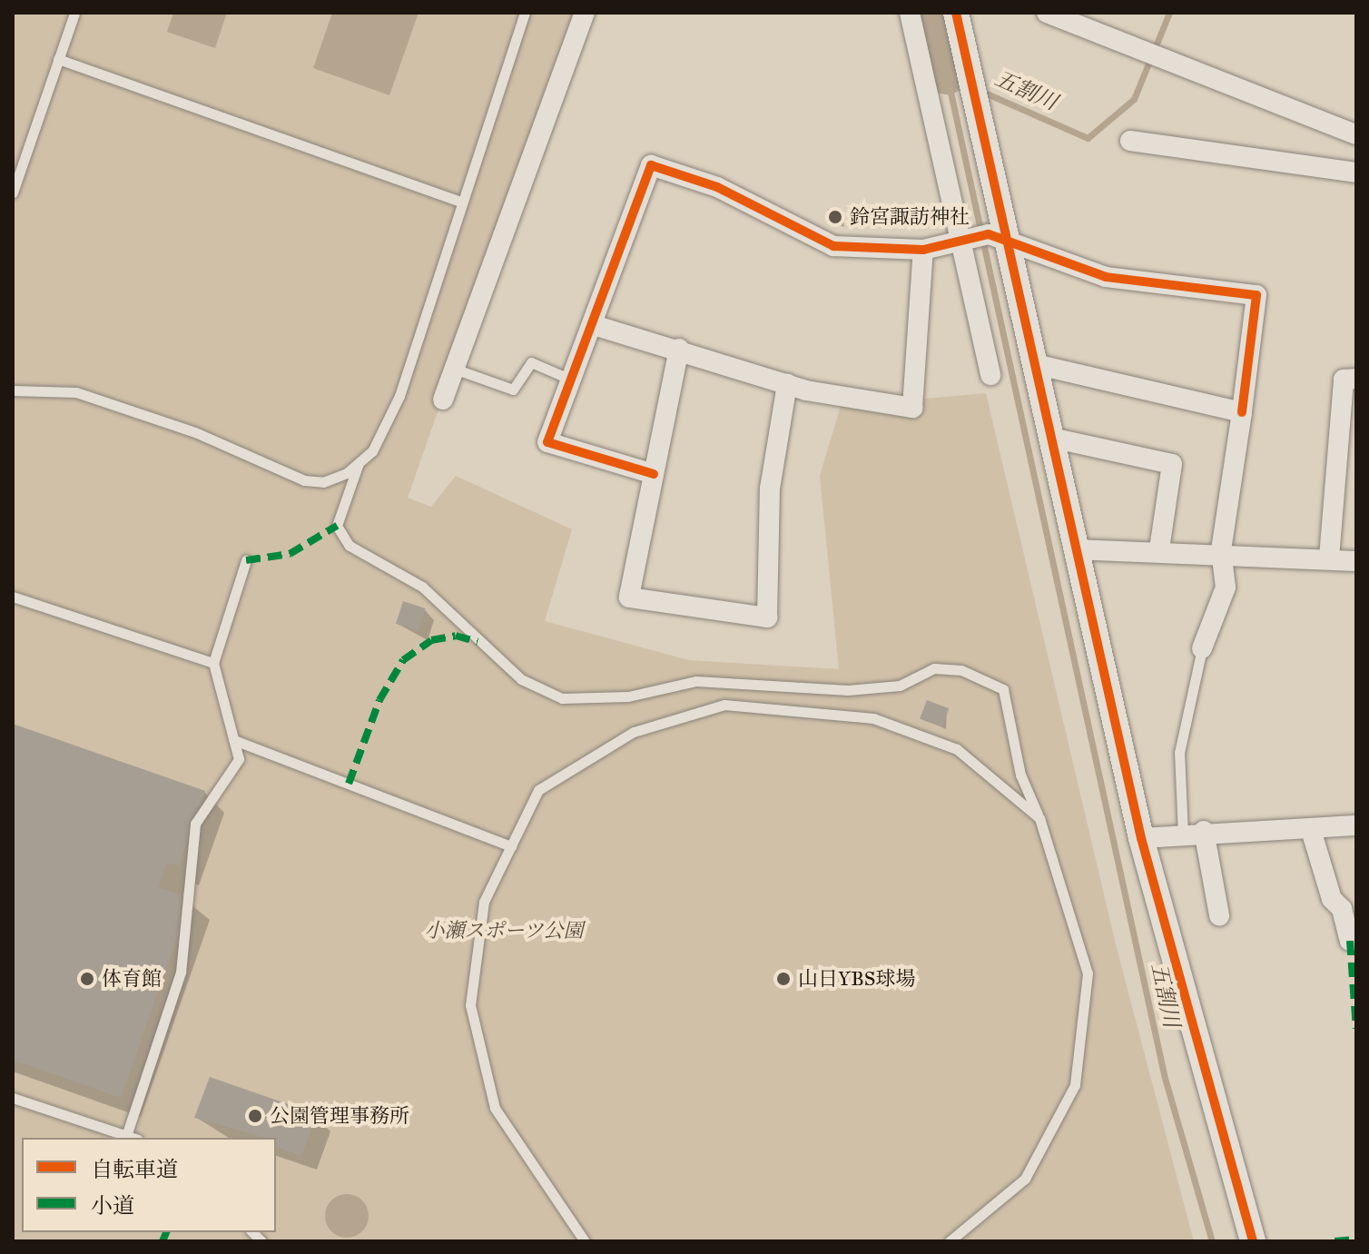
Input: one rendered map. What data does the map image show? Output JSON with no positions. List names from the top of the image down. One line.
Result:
{"water":["五割川"],"parks":["小瀬スポーツ公園"],"places":["鈴宮諏訪神社","体育館","山日YBS球場","公園管理事務所"],"legend":["自転車道","小道"]}
